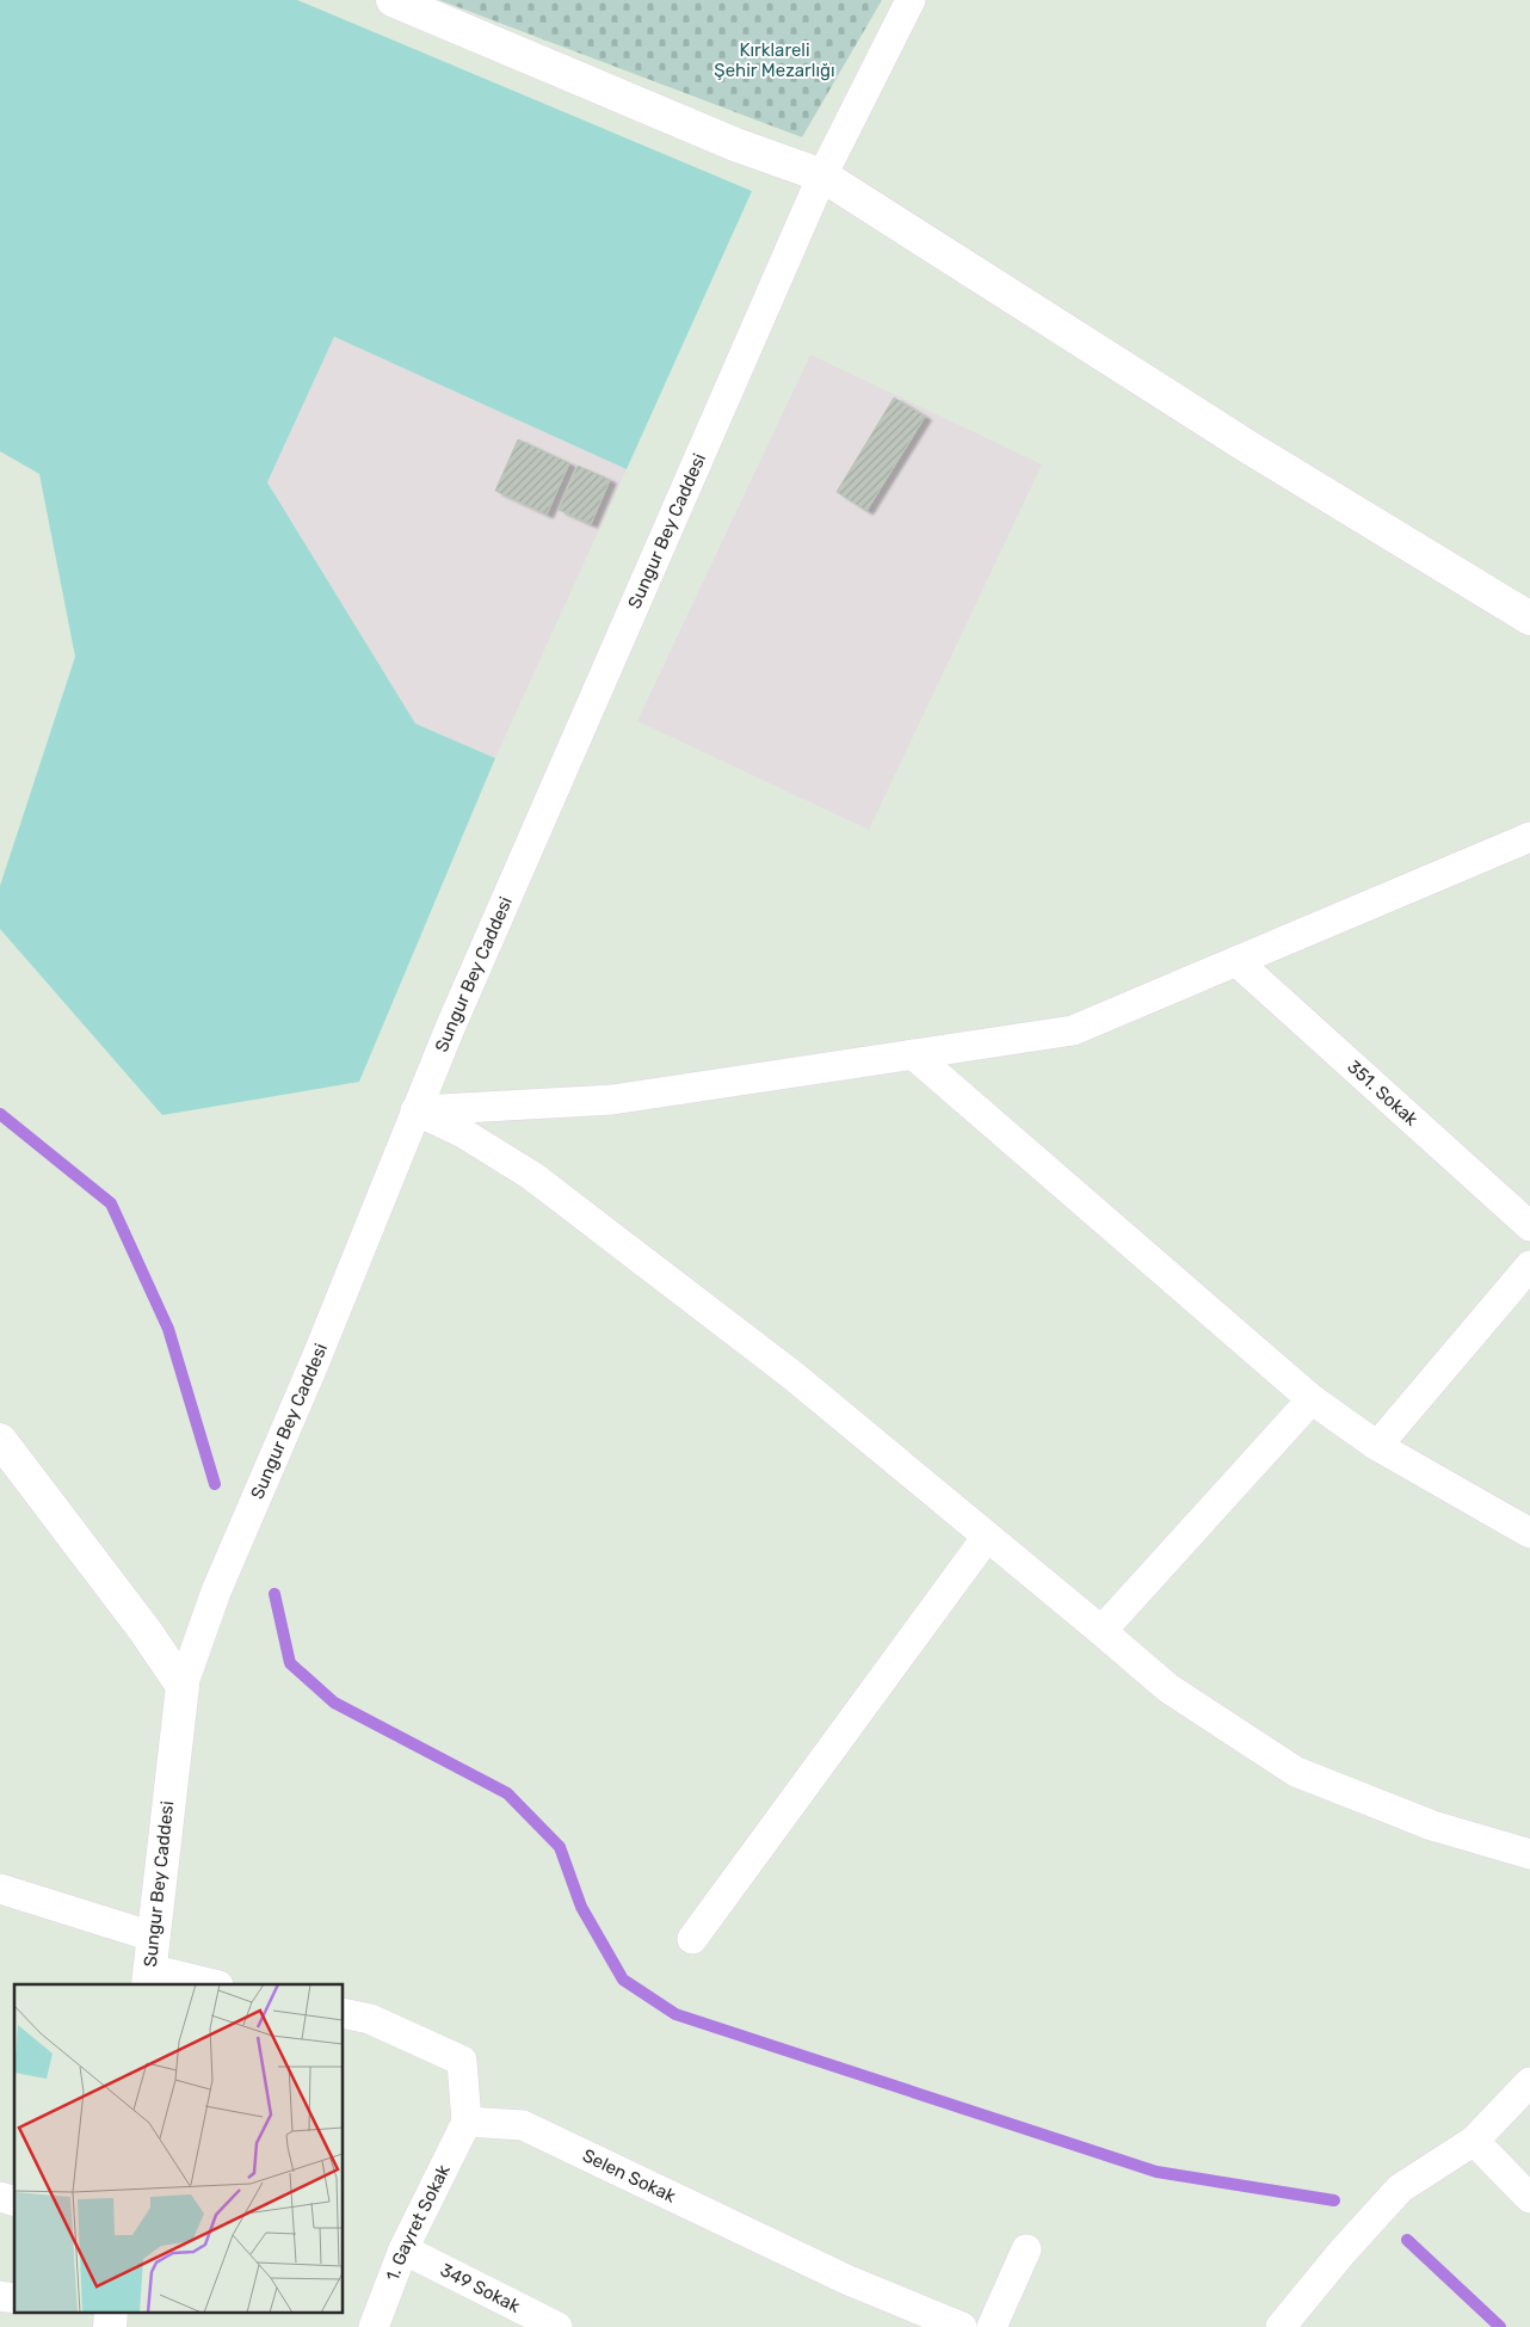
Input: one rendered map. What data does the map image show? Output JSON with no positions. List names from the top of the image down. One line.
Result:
{"streets":{"street":["Sungur Bey Caddesi","351. Sokak","Selen Sokak","1. Gayret Sokak","349 Sokak"]},"crossings":[["Selen Sokak","1. Gayret Sokak"],["1. Gayret Sokak","349 Sokak"]],"parks":["Kırklareli Şehir Mezarlığı"]}
